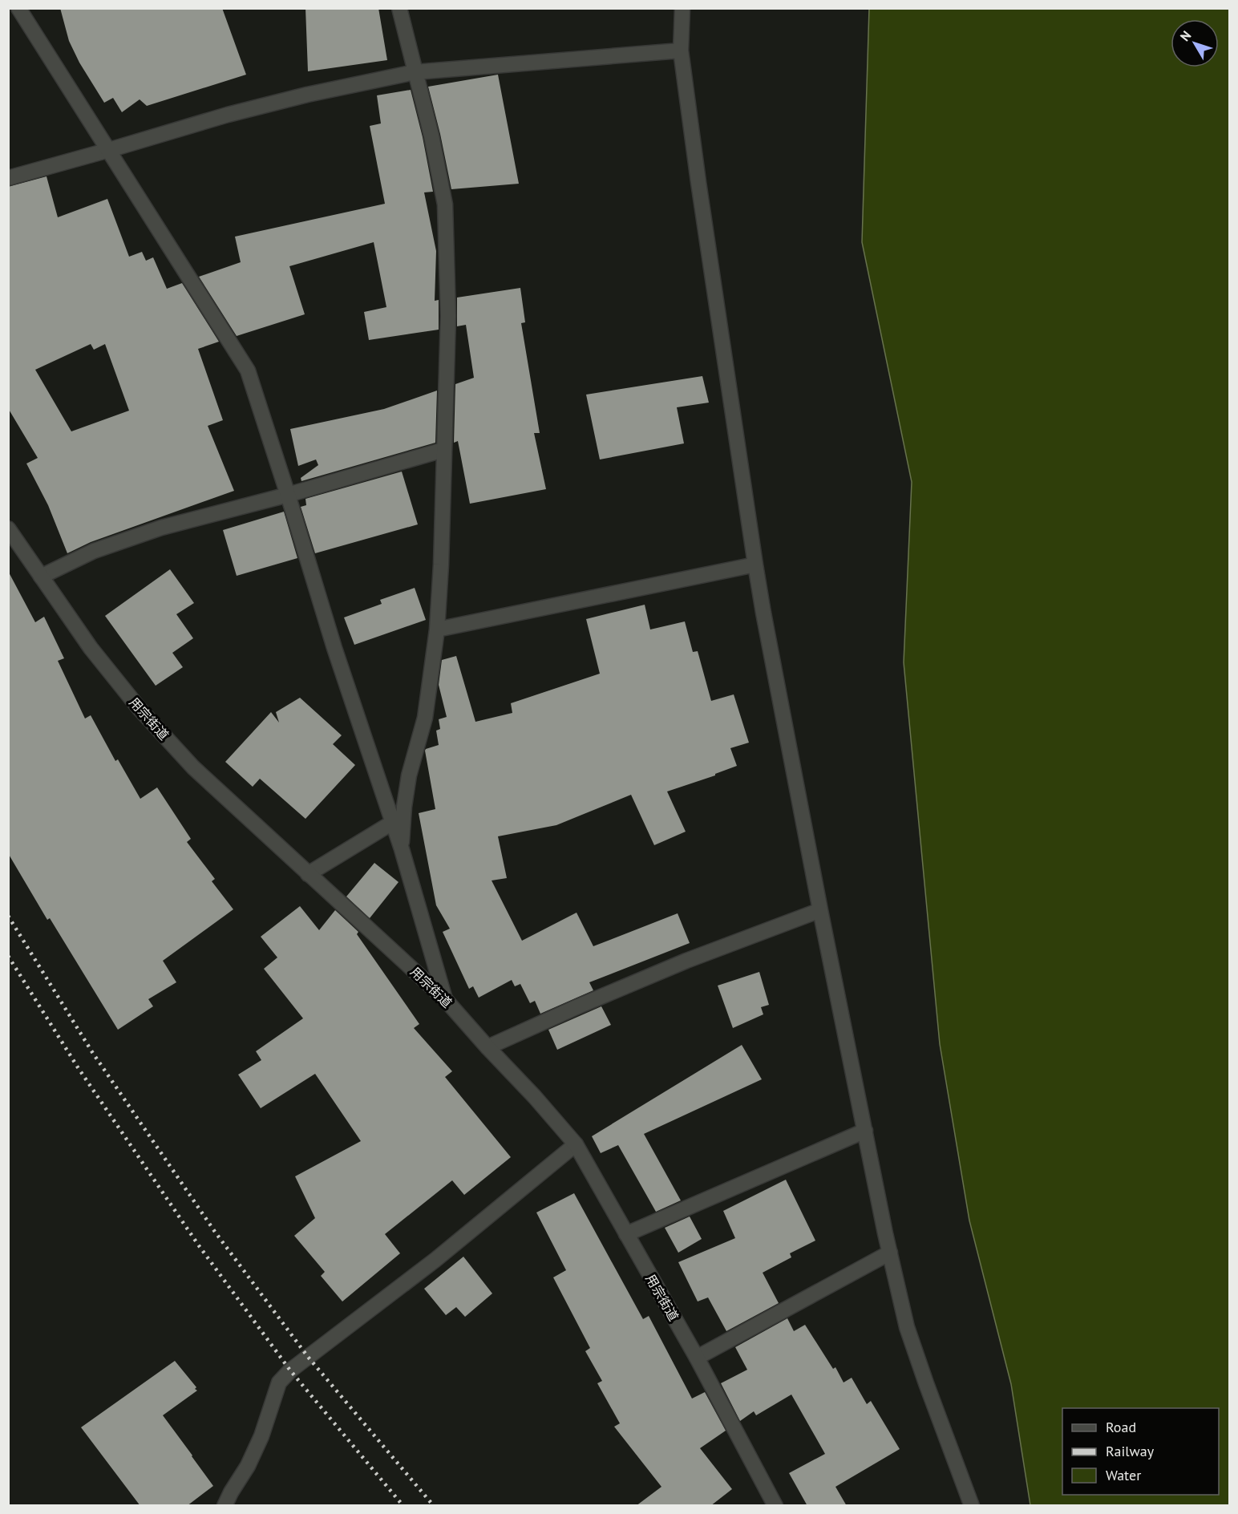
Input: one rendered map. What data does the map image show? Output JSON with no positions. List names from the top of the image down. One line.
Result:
{"streets":{"street":["用宗街道"]},"legend":["Road","Railway","Water"],"north":"top left"}
